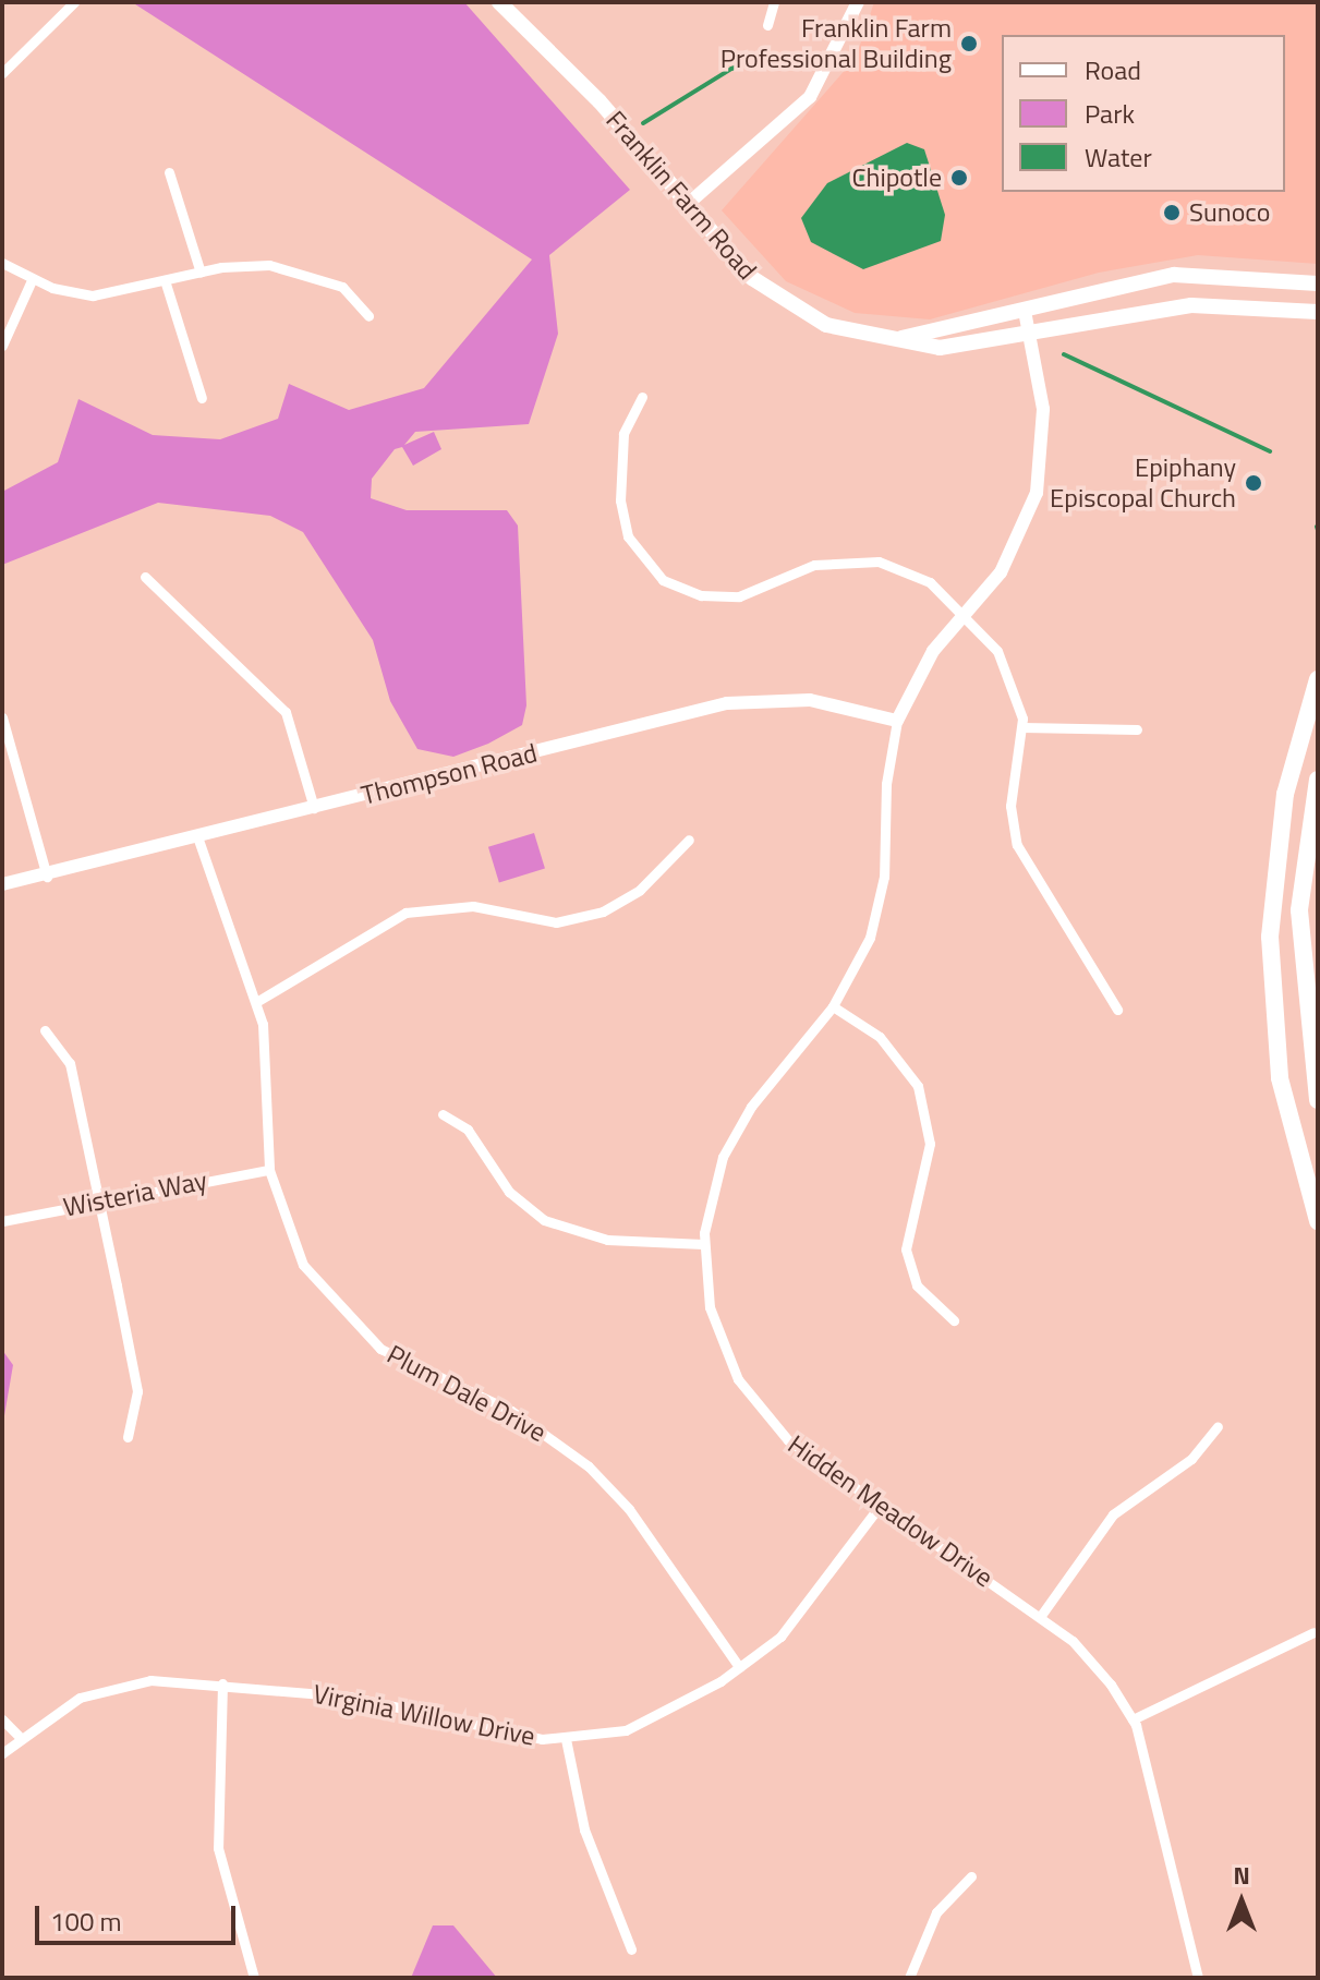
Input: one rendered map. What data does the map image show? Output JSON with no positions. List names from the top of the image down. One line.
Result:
{"streets":{"main road":["Franklin Farm Road"],"street":["Thompson Road","Wisteria Way","Plum Dale Drive","Hidden Meadow Drive","Virginia Willow Drive"]},"crossings":[["Franklin Farm Road","Hidden Meadow Drive"],["Thompson Road","Plum Dale Drive"],["Thompson Road","Hidden Meadow Drive"],["Wisteria Way","Plum Dale Drive"],["Plum Dale Drive","Virginia Willow Drive"],["Hidden Meadow Drive","Virginia Willow Drive"]],"places":["Franklin Farm Professional Building","Chipotle","Sunoco","Epiphany Episcopal Church"],"legend":["Road","Park","Water"],"scale_bar":"100 m","north":"top"}
